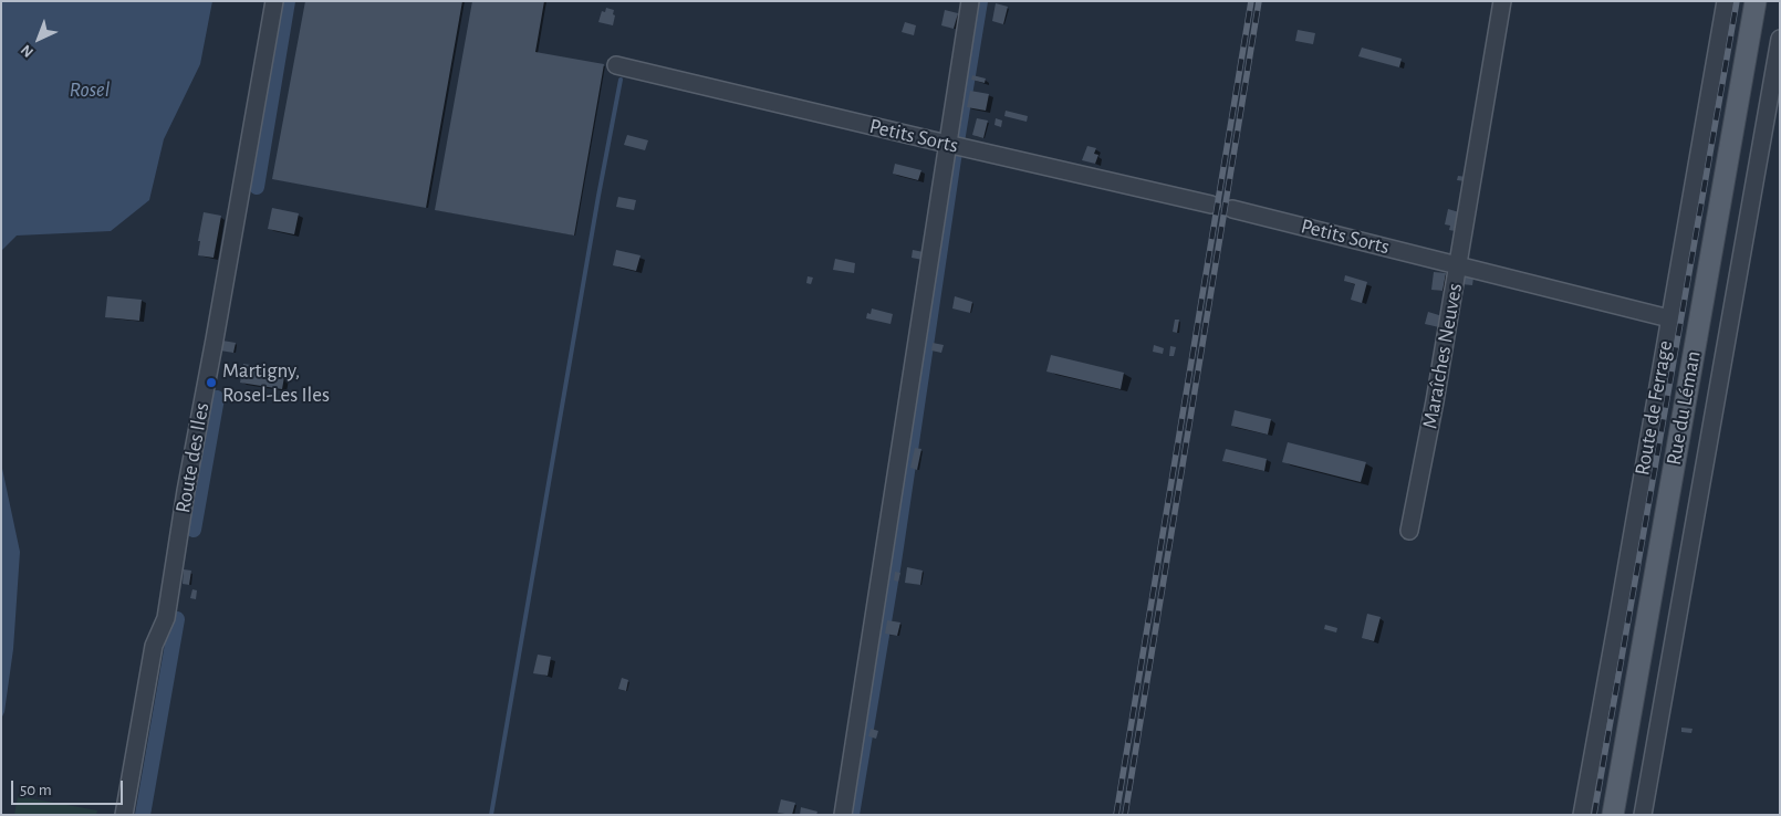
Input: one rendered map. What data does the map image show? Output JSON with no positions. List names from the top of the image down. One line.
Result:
{"streets":{"main road":["Rue du Léman"],"street":["Petits Sorts","Maraîches Neuves","Route de Ferrage","Route des Iles"]},"crossings":[["Petits Sorts","Maraîches Neuves"],["Maraîches Neuves","Route de Ferrage"]],"water":["Rosel"],"places":["Martigny, Rosel-Les Iles"],"scale_bar":"50 m","north":"bottom left"}
